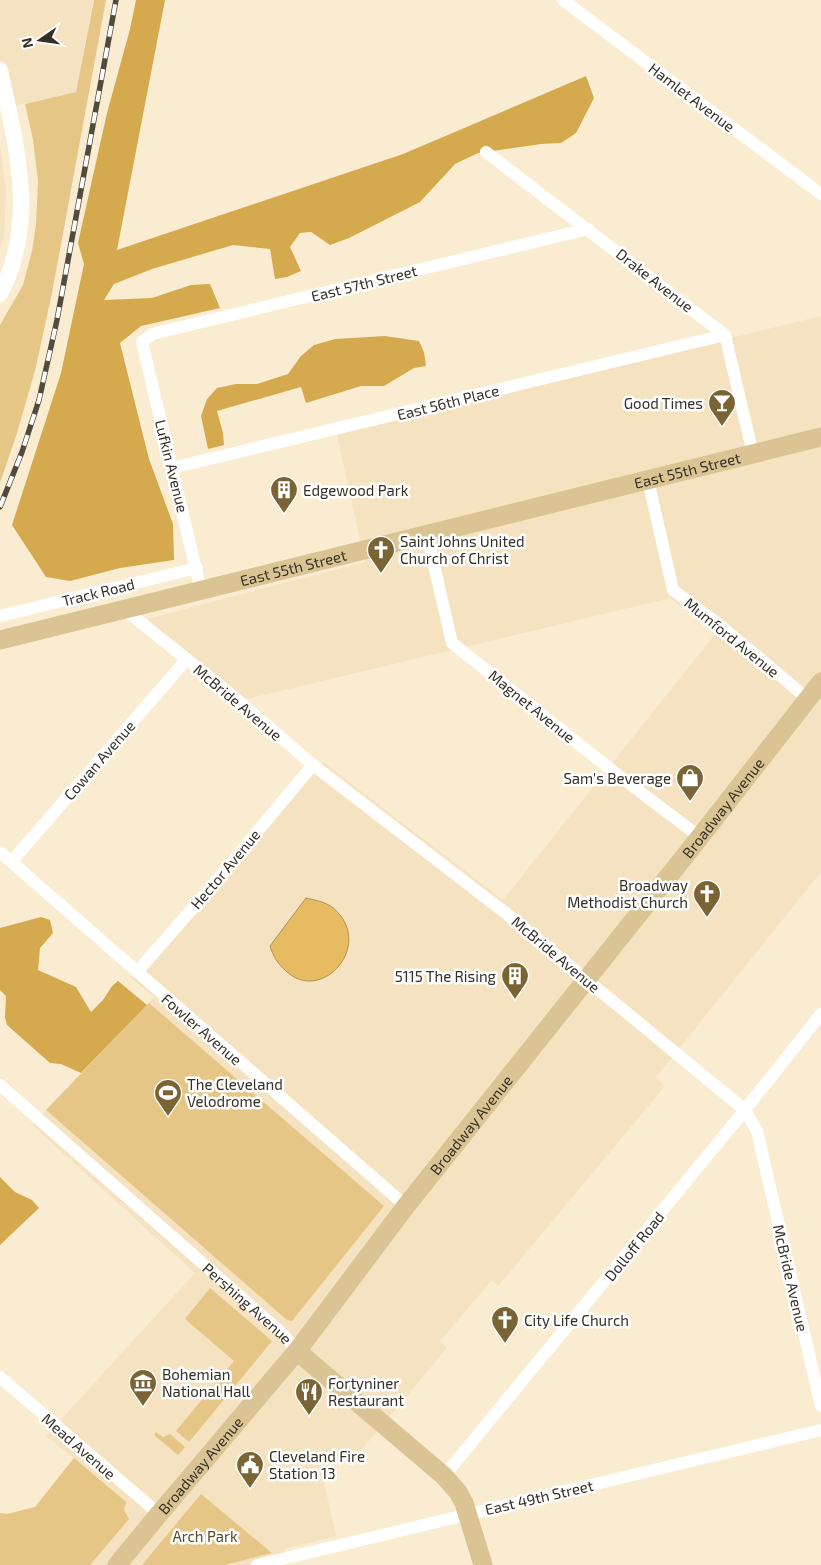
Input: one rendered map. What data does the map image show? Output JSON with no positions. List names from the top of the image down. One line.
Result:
{"streets":{"main road":["East 55th Street","Broadway Avenue","Pershing Avenue"],"street":["Hamlet Avenue","Drake Avenue","East 57th Street","East 56th Place","Lufkin Avenue","Track Road","Mumford Avenue","McBride Avenue","Magnet Avenue","Cowan Avenue","Hector Avenue","Fowler Avenue","Dolloff Road","Mead Avenue","East 49th Street"]},"crossings":[["Drake Avenue","East 57th Street"],["Drake Avenue","East 56th Place"],["East 57th Street","Lufkin Avenue"],["East 56th Place","Lufkin Avenue"],["Lufkin Avenue","East 55th Street"],["Lufkin Avenue","Track Road"],["East 55th Street","Mumford Avenue"],["East 55th Street","McBride Avenue"],["East 55th Street","Magnet Avenue"],["Mumford Avenue","Broadway Avenue"],["McBride Avenue","Cowan Avenue"],["McBride Avenue","Broadway Avenue"],["McBride Avenue","Hector Avenue"],["McBride Avenue","Dolloff Road"],["Magnet Avenue","Broadway Avenue"],["Cowan Avenue","Fowler Avenue"],["Broadway Avenue","Fowler Avenue"],["Broadway Avenue","Pershing Avenue"],["Broadway Avenue","Mead Avenue"],["Hector Avenue","Fowler Avenue"],["Dolloff Road","Pershing Avenue"],["Pershing Avenue","East 49th Street"]],"parks":["Arch Park"],"places":{"bar":["Good Times"],"building":["Edgewood Park","5115 The Rising"],"church":["Saint Johns United Church of Christ","Broadway Methodist Church","City Life Church"],"shop":["Sam's Beverage"],"sports":["The Cleveland Velodrome"],"museum":["Bohemian National Hall"],"restaurant":["Fortyniner Restaurant"],"public building":["Cleveland Fire Station 13"]},"north":"left"}
